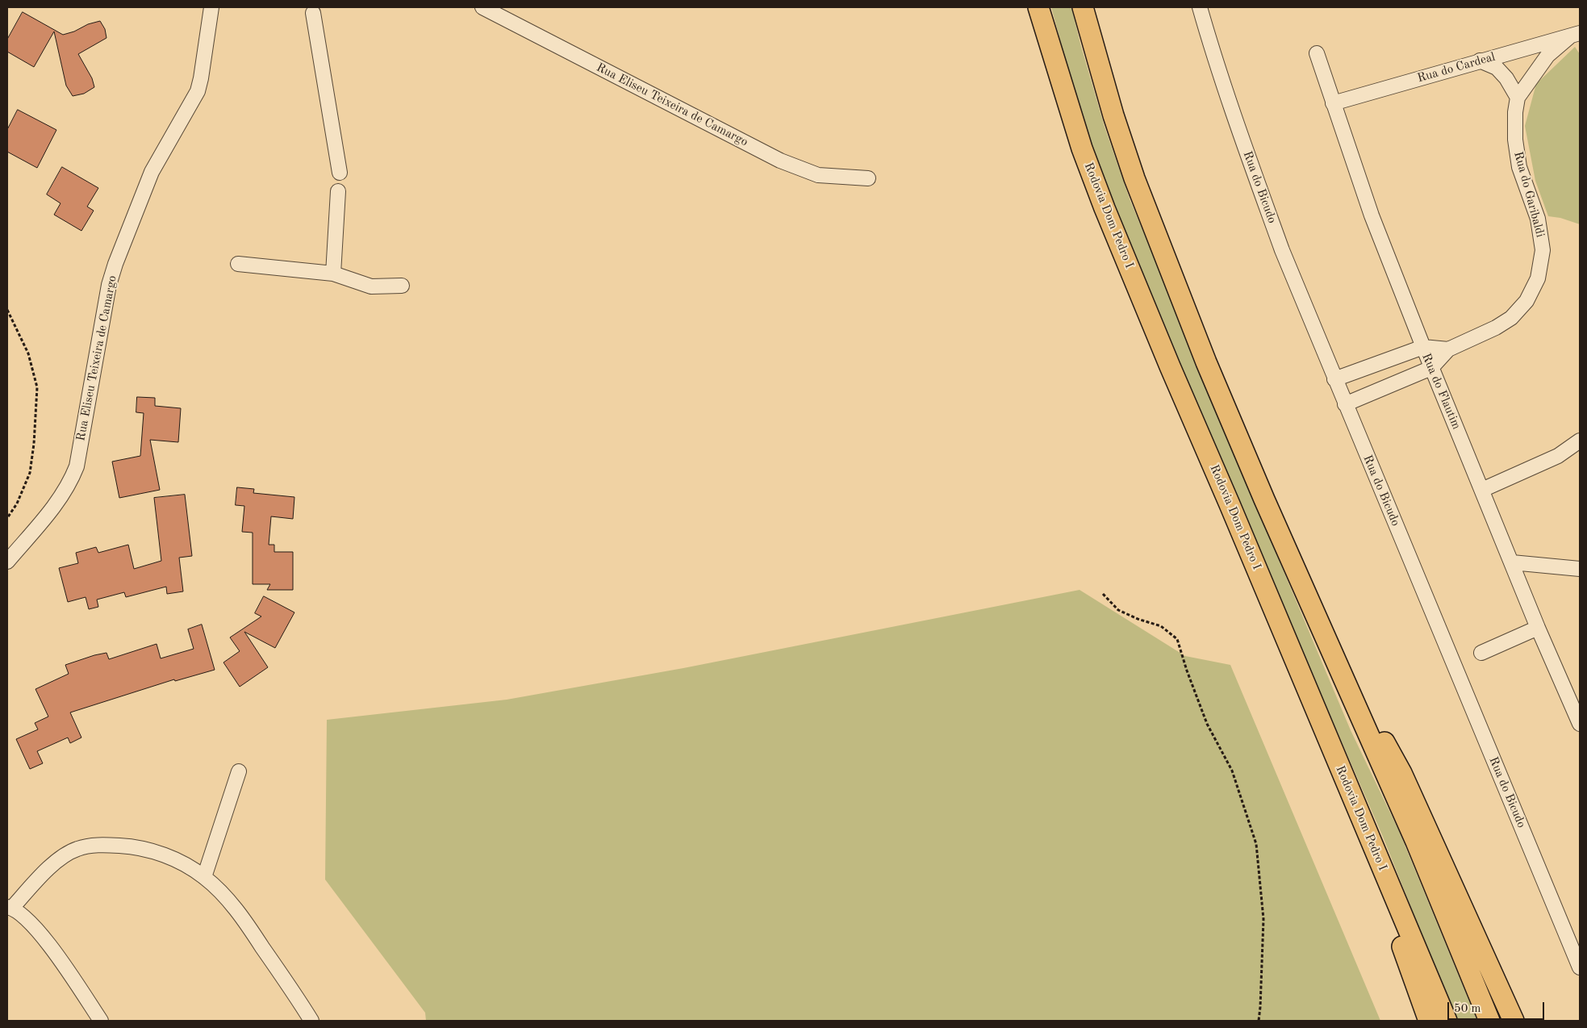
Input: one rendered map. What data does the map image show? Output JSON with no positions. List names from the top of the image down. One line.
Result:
{"streets":{"highway":["Rodovia Dom Pedro I"],"street":["Rua do Cardeal","Rua Eliseu Teixeira de Camargo","Rua do Bicudo","Rua do Garibaldi","Rua do Flautim"]},"crossings":[["Rua do Cardeal","Rua do Garibaldi"],["Rua do Cardeal","Rua do Flautim"],["Rua do Bicudo","Rua do Garibaldi"],["Rua do Garibaldi","Rua do Flautim"]],"scale_bar":"50 m"}
